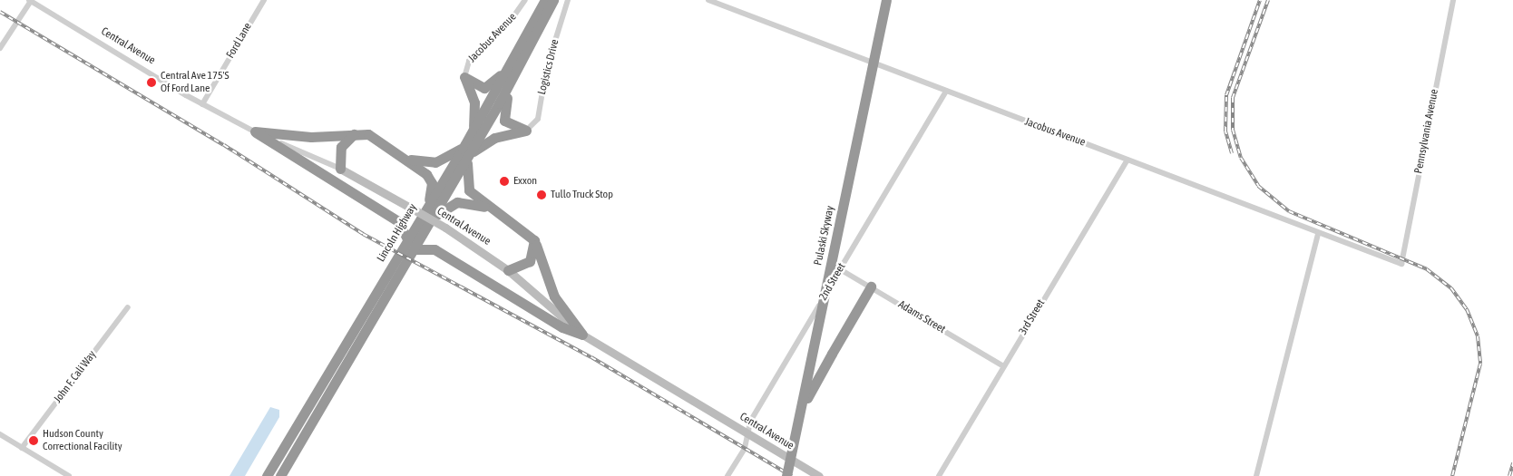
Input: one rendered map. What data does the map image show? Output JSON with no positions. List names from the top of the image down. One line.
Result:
{"streets":{"highway":["Lincoln Highway","Pulaski Skyway"],"main road":["Central Avenue"],"street":["Jacobus Avenue","Ford Lane","Logistics Drive","Pennsylvania Avenue","2nd Street","Adams Street","3rd Street","John F. Cali Way"]},"crossings":[["Jacobus Avenue","Pennsylvania Avenue"],["Jacobus Avenue","2nd Street"],["Jacobus Avenue","3rd Street"],["Ford Lane","Central Avenue"],["Central Avenue","2nd Street"],["2nd Street","Adams Street"],["Adams Street","3rd Street"]],"places":["Central Ave 175'S Of Ford Lane","Exxon","Tullo Truck Stop","Hudson County Correctional Facility"]}
